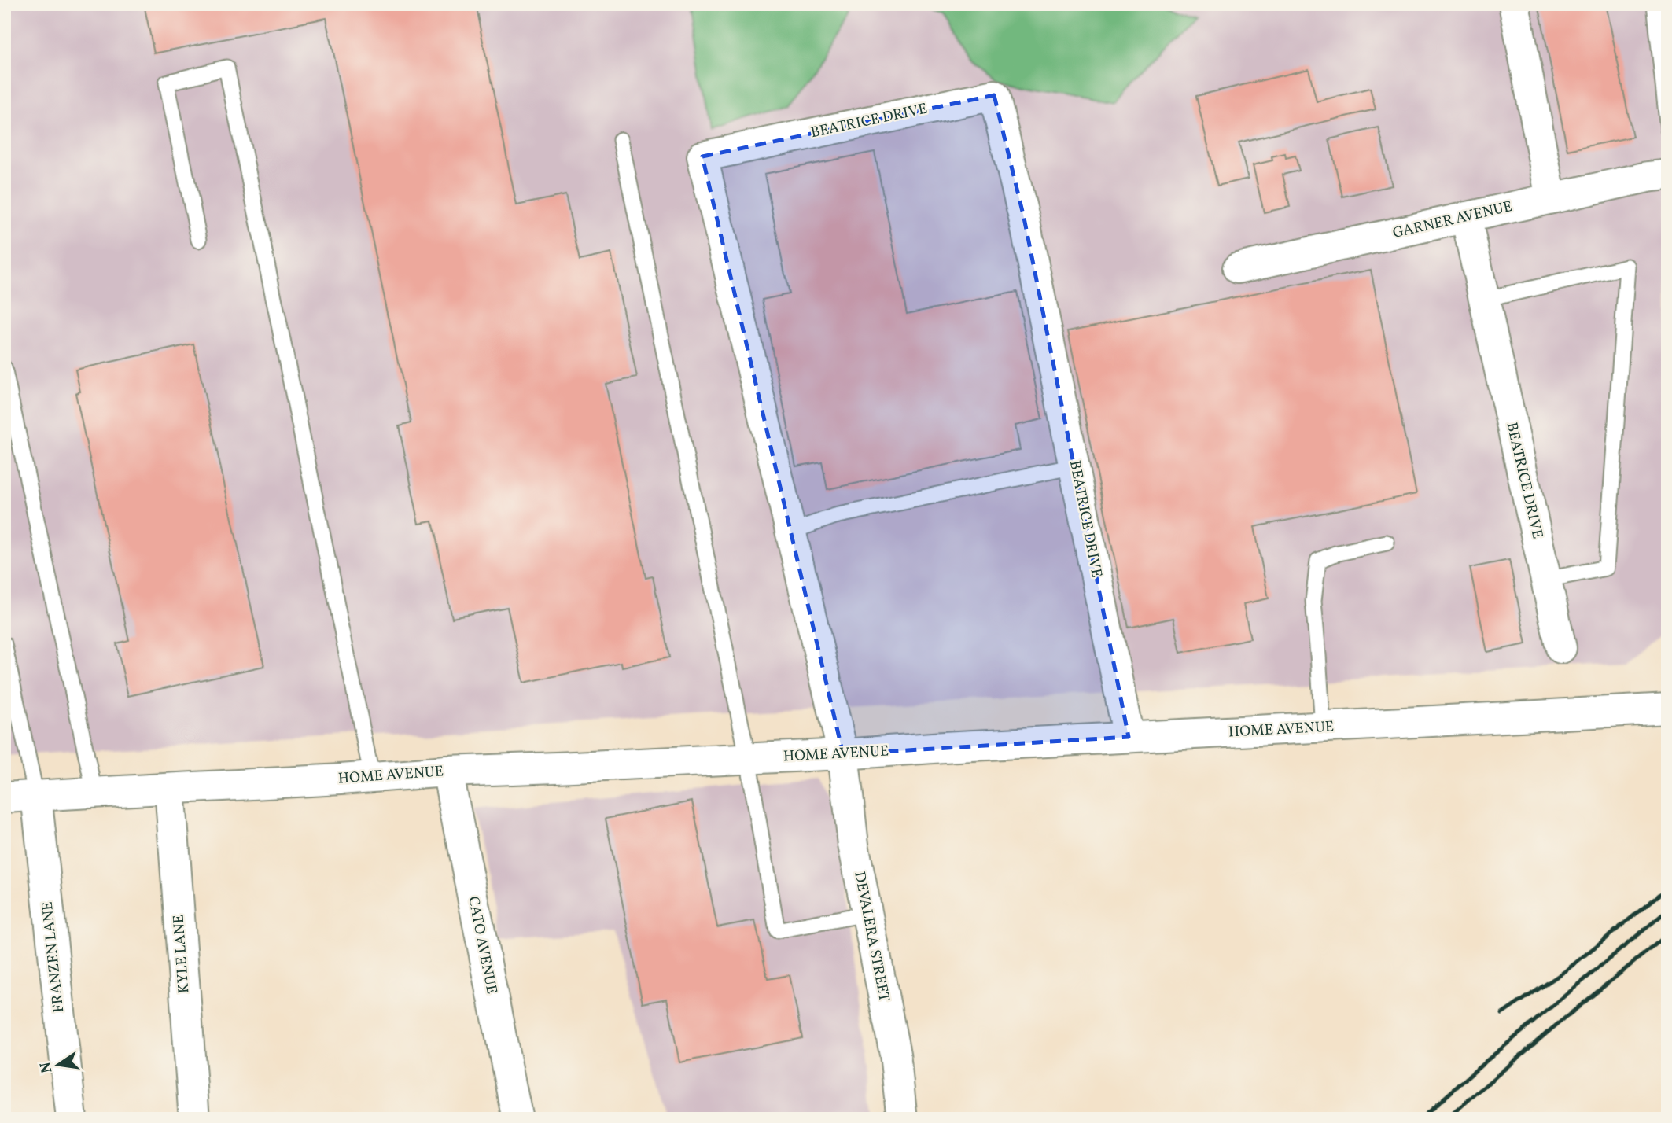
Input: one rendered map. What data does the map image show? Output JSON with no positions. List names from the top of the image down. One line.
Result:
{"streets":{"street":["BEATRICE DRIVE","GARNER AVENUE","HOME AVENUE","DEVALERA STREET","CATO AVENUE","KYLE LANE","FRANZEN LANE"]},"crossings":[["BEATRICE DRIVE","GARNER AVENUE"],["BEATRICE DRIVE","HOME AVENUE"],["BEATRICE DRIVE","DEVALERA STREET"],["HOME AVENUE","DEVALERA STREET"],["HOME AVENUE","CATO AVENUE"],["HOME AVENUE","KYLE LANE"],["HOME AVENUE","FRANZEN LANE"]],"north":"left"}
